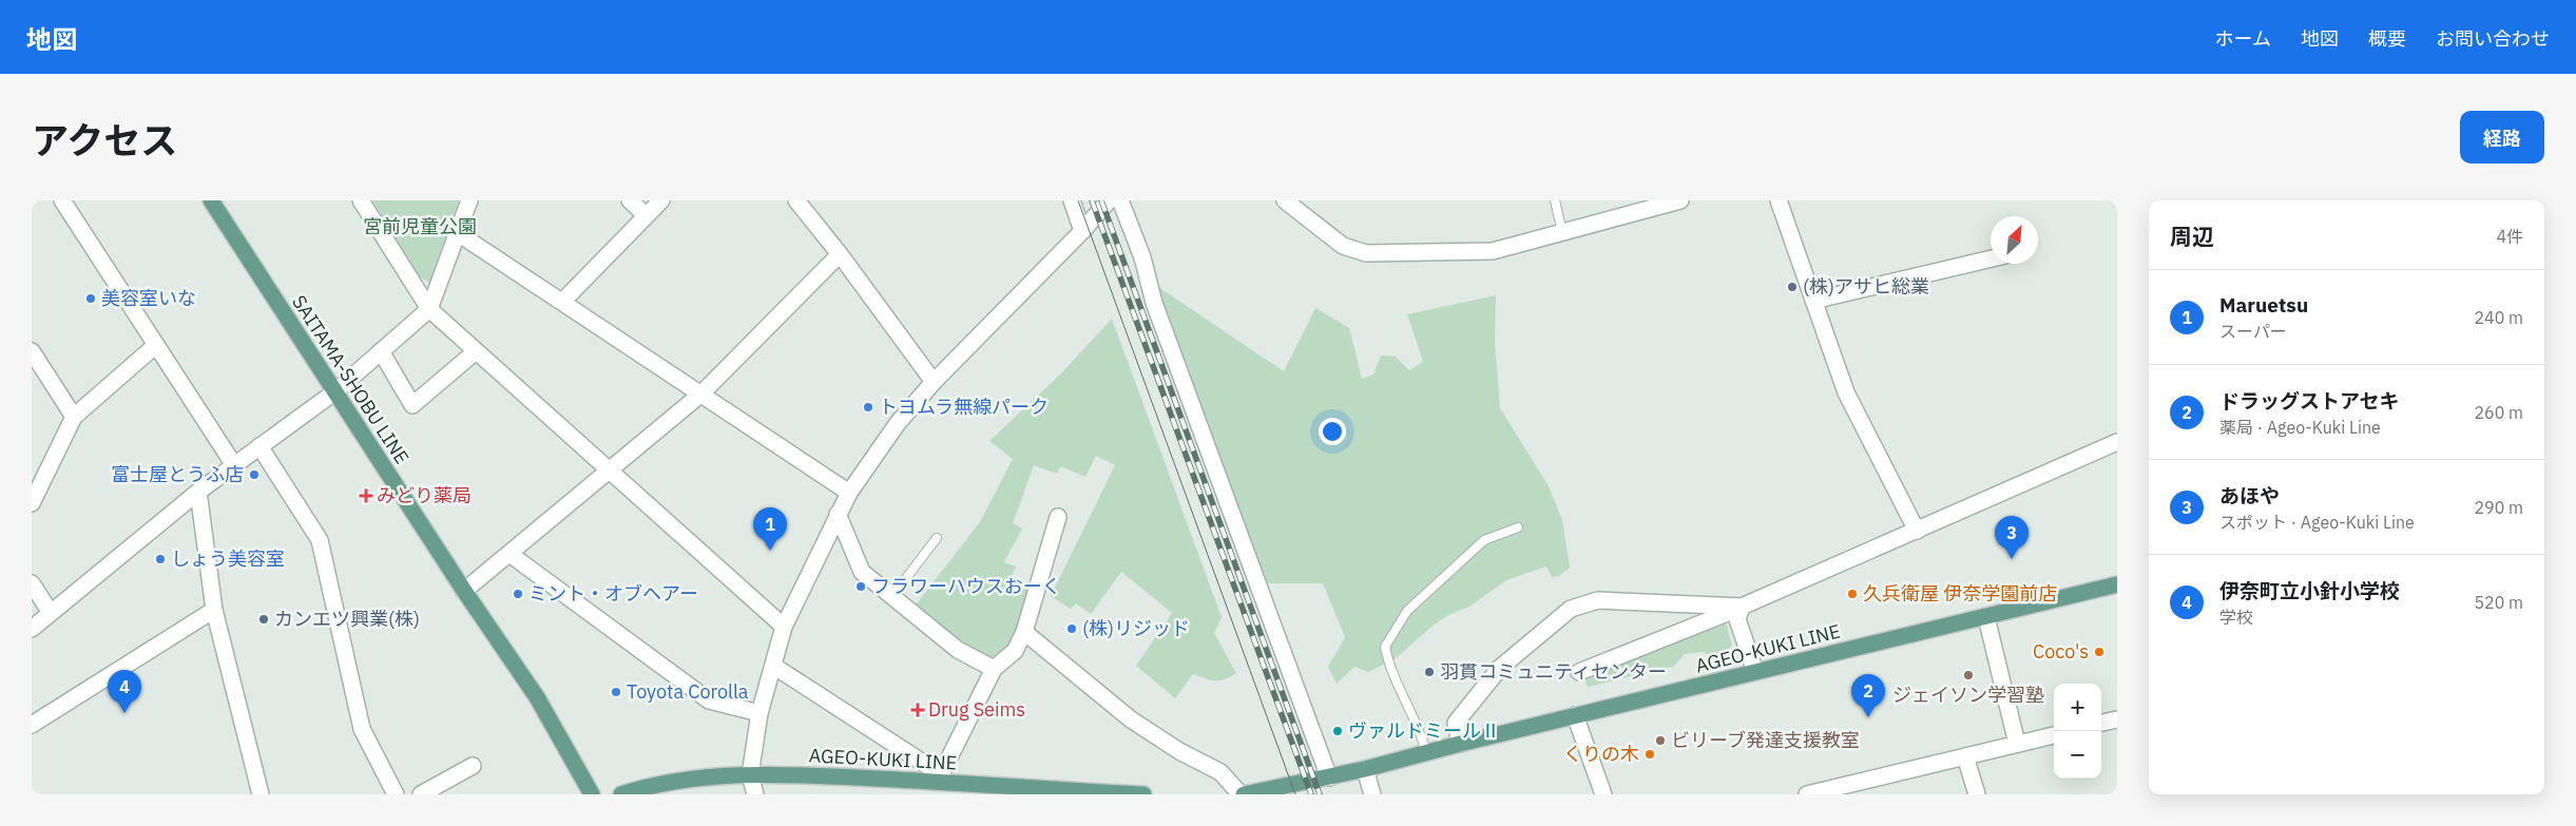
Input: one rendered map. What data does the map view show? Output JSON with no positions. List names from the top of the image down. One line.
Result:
{"streets":{"main road":["SAITAMA-SHOBU LINE","AGEO-KUKI LINE"]},"parks":["宮前児童公園"],"places":{"other":["(株)アサヒ総業","美容室いな","トヨムラ無線パーク","富士屋とうふ店","しょう美容室","フラワーハウスおーく","ミント・オブヘアー","久兵衛屋 伊奈学園前店","カンエツ興業(株)","(株)リジッド","Coco's","羽貫コミュニティセンター","ジェイソン学習塾","Toyota Corolla","ヴァルドミールⅡ","ビリーブ発達支援教室","くりの木"],"health":["みどり薬局","Drug Seims"]},"north":"top right","page":{"header":"地図","nav":["ホーム","地図","概要","お問い合わせ"],"title":"アクセス","buttons":"経路","heading":["周辺","4件"],"list":[{"mark":"1","name":"Maruetsu","note":"スーパー","value":"240 m"},{"mark":"2","name":"ドラッグストアセキ","note":"薬局 · Ageo-Kuki Line","value":"260 m"},{"mark":"3","name":"あほや","note":"スポット · Ageo-Kuki Line","value":"290 m"},{"mark":"4","name":"伊奈町立小針小学校","note":"学校","value":"520 m"}],"pins":["1","3","4","2"],"map_buttons":["+","−"]}}
